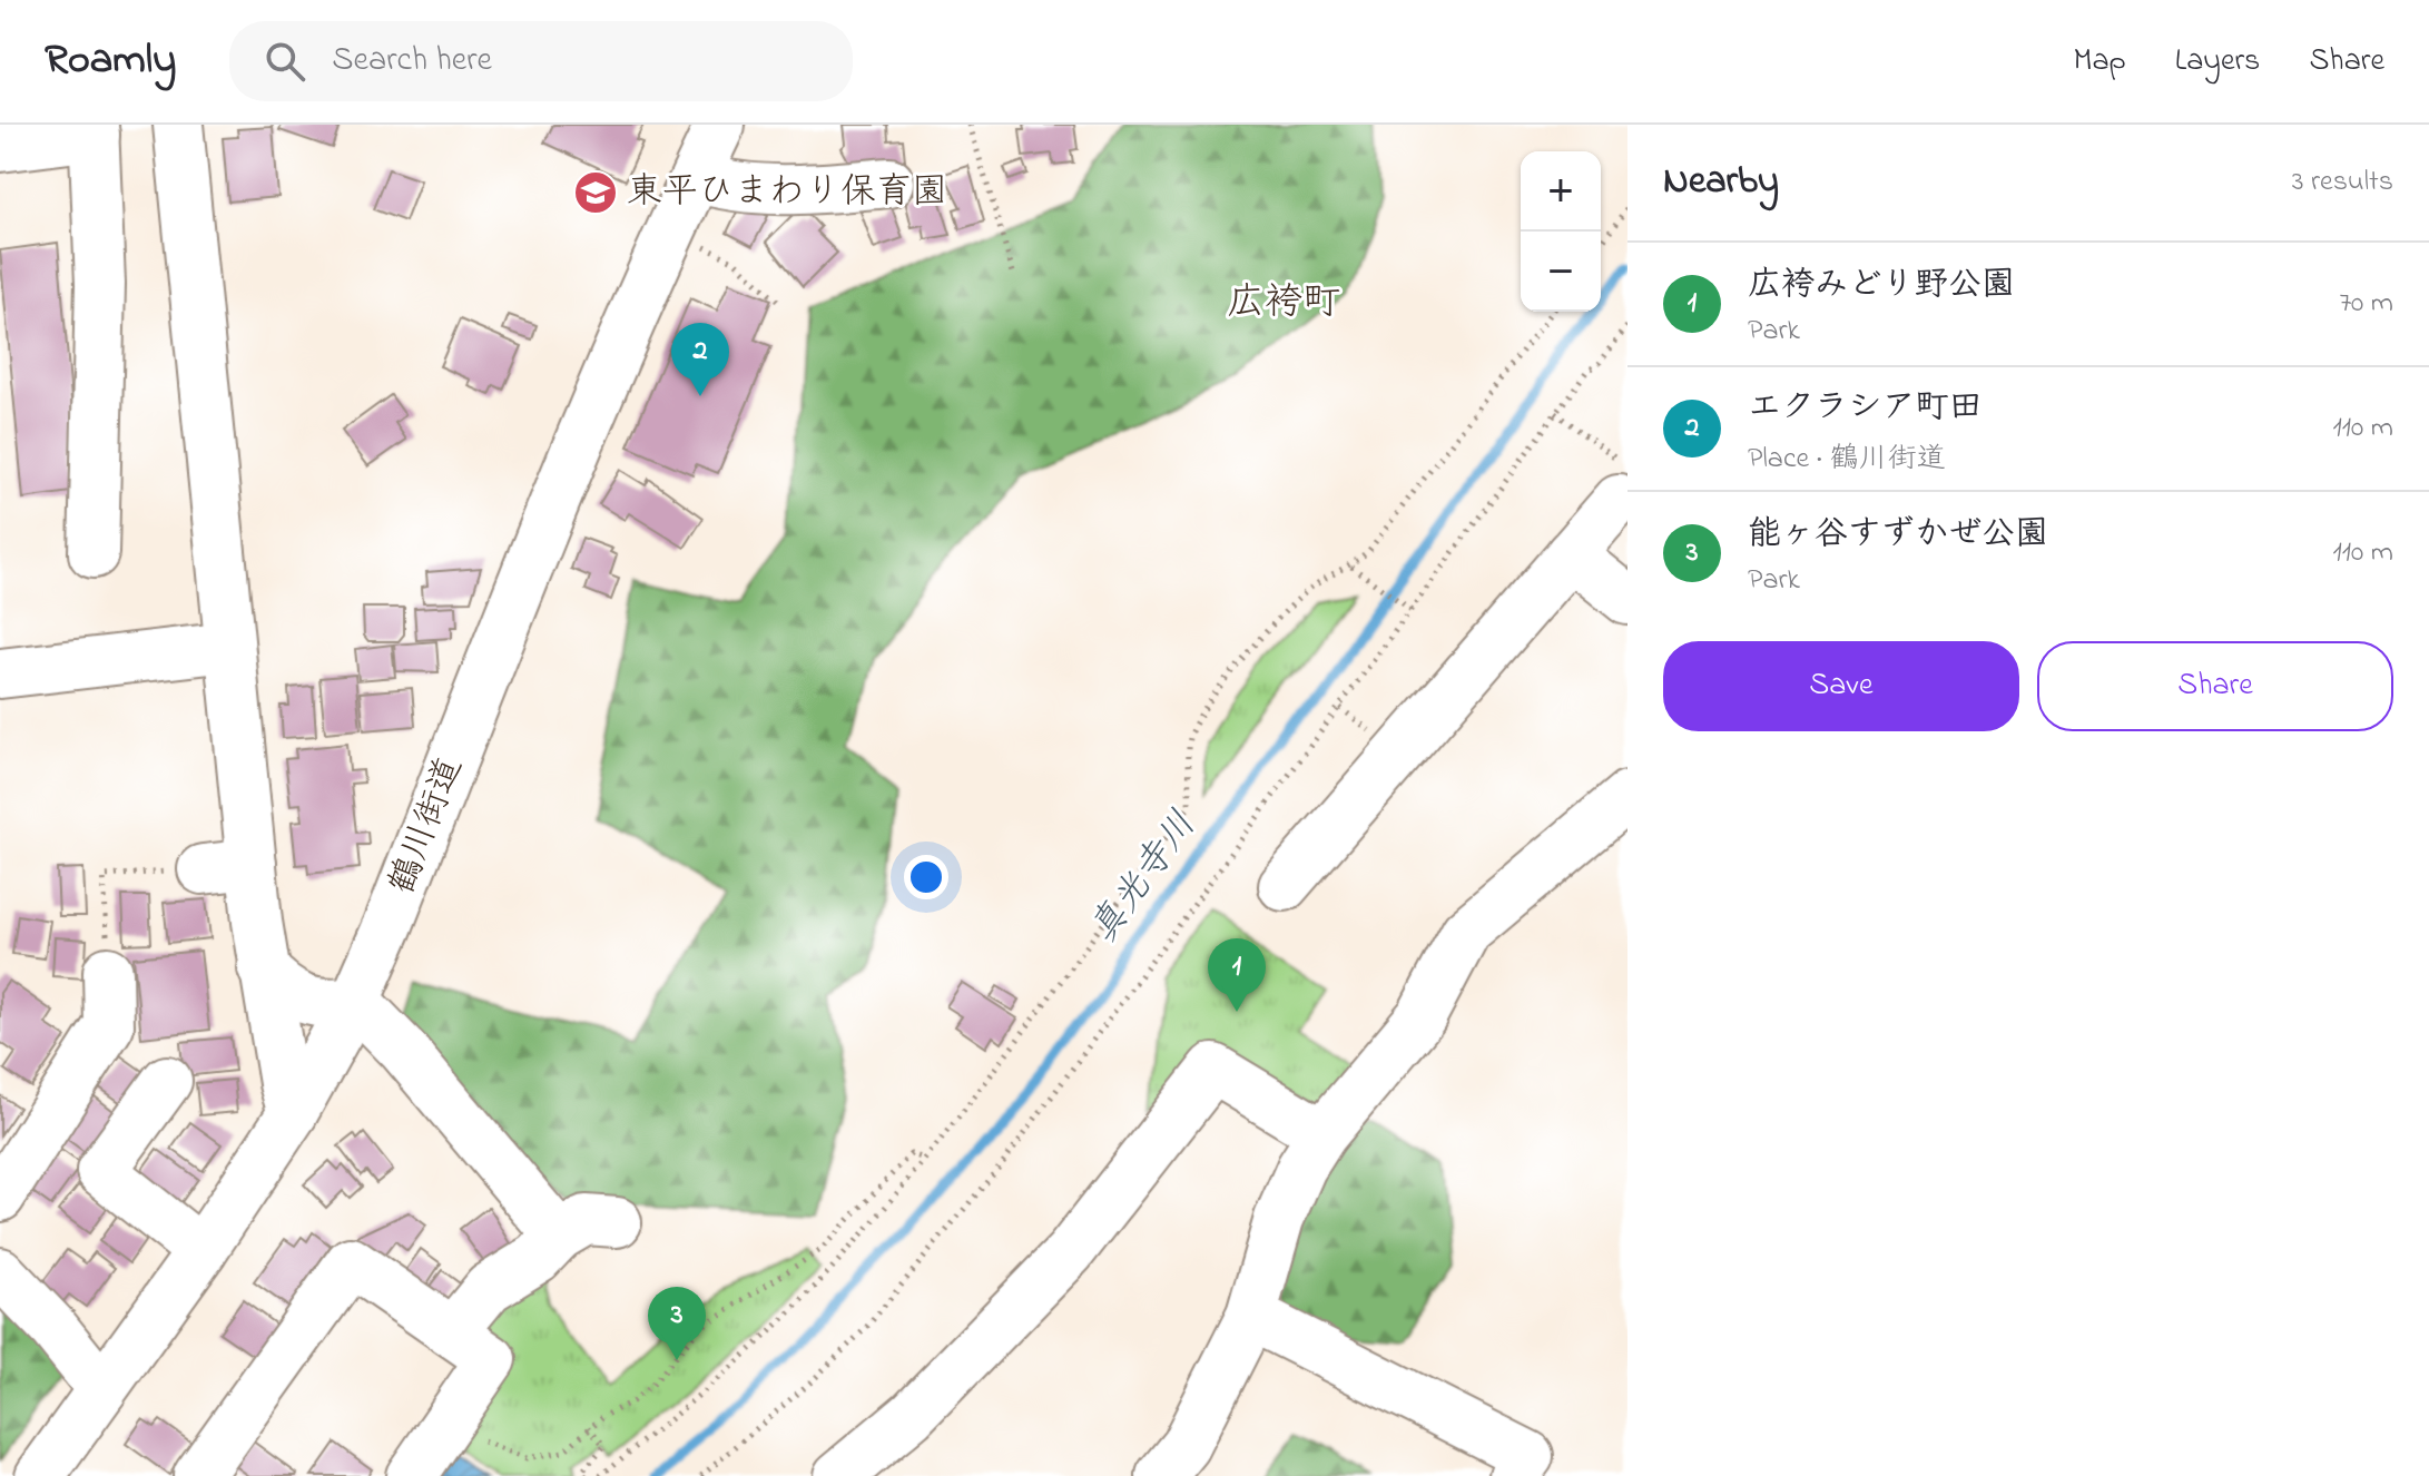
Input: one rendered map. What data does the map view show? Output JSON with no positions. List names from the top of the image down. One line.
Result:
{"streets":{"street":["鶴川街道"]},"districts":["広袴町"],"water":["真光寺川"],"places":{"school or university":["東平ひまわり保育園"]},"page":{"header":"Roamly","search":"Search here","nav":["Map","Layers","Share"],"heading":["Nearby","3 results"],"map_buttons":["+","−"],"list":[{"mark":"1","name":"広袴みどり野公園","note":"Park","value":"70 m"},{"mark":"2","name":"エクラシア町田","note":"Place · 鶴川街道","value":"110 m"},{"mark":"3","name":"能ヶ谷すずかぜ公園","note":"Park","value":"110 m"}],"pins":["2","1","3"],"buttons":["Save","Share"]}}
